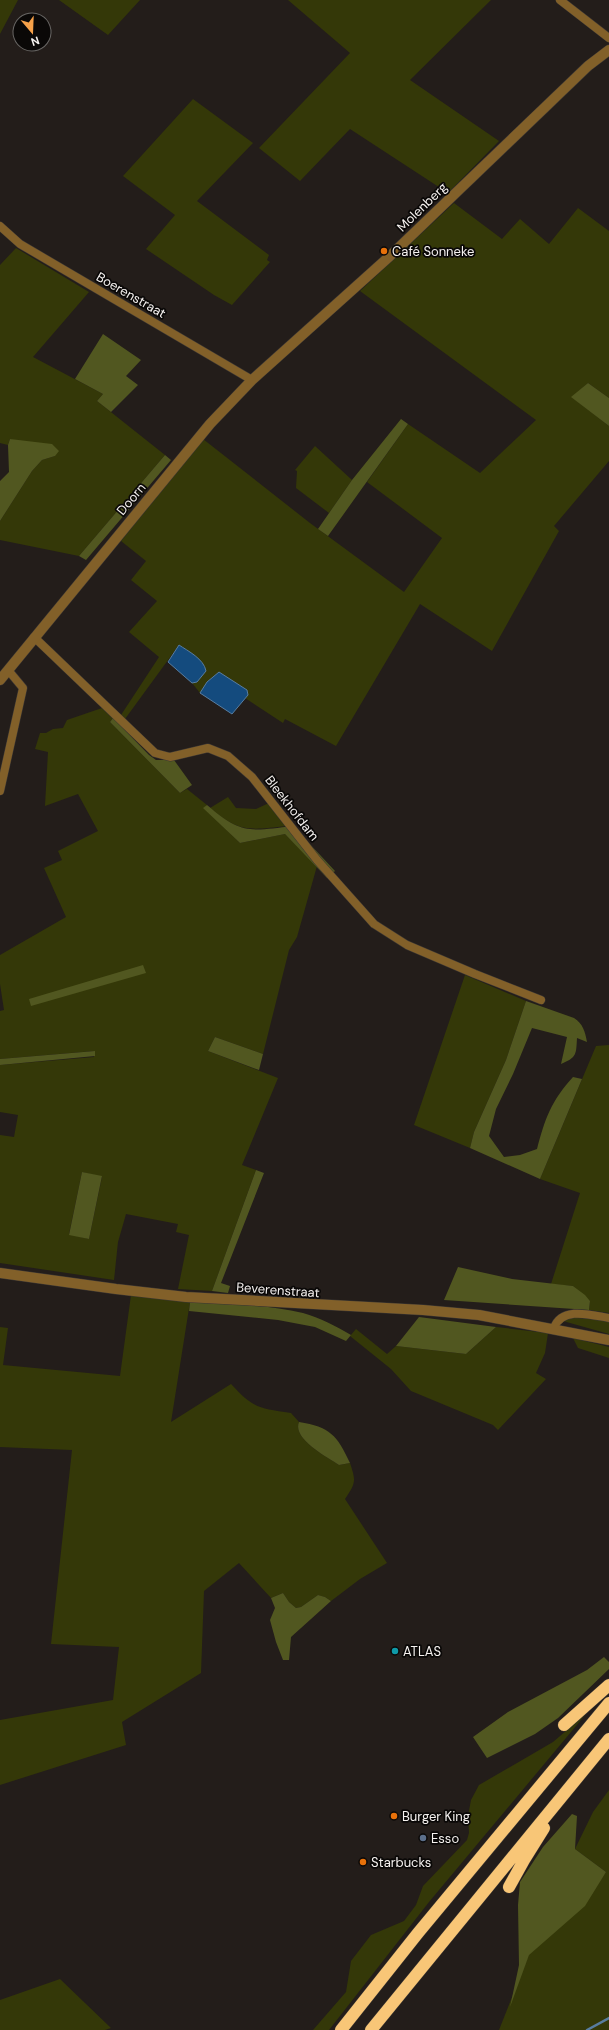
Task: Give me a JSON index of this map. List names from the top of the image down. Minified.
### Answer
{"streets":{"street":["Molenberg","Boerenstraat","Doorn","Bleekhofdam","Beverenstraat"]},"crossings":[["Molenberg","Boerenstraat"],["Molenberg","Doorn"],["Boerenstraat","Doorn"],["Doorn","Bleekhofdam"]],"places":["Café Sonneke","ATLAS","Burger King","Esso","Starbucks"],"north":"bottom"}
